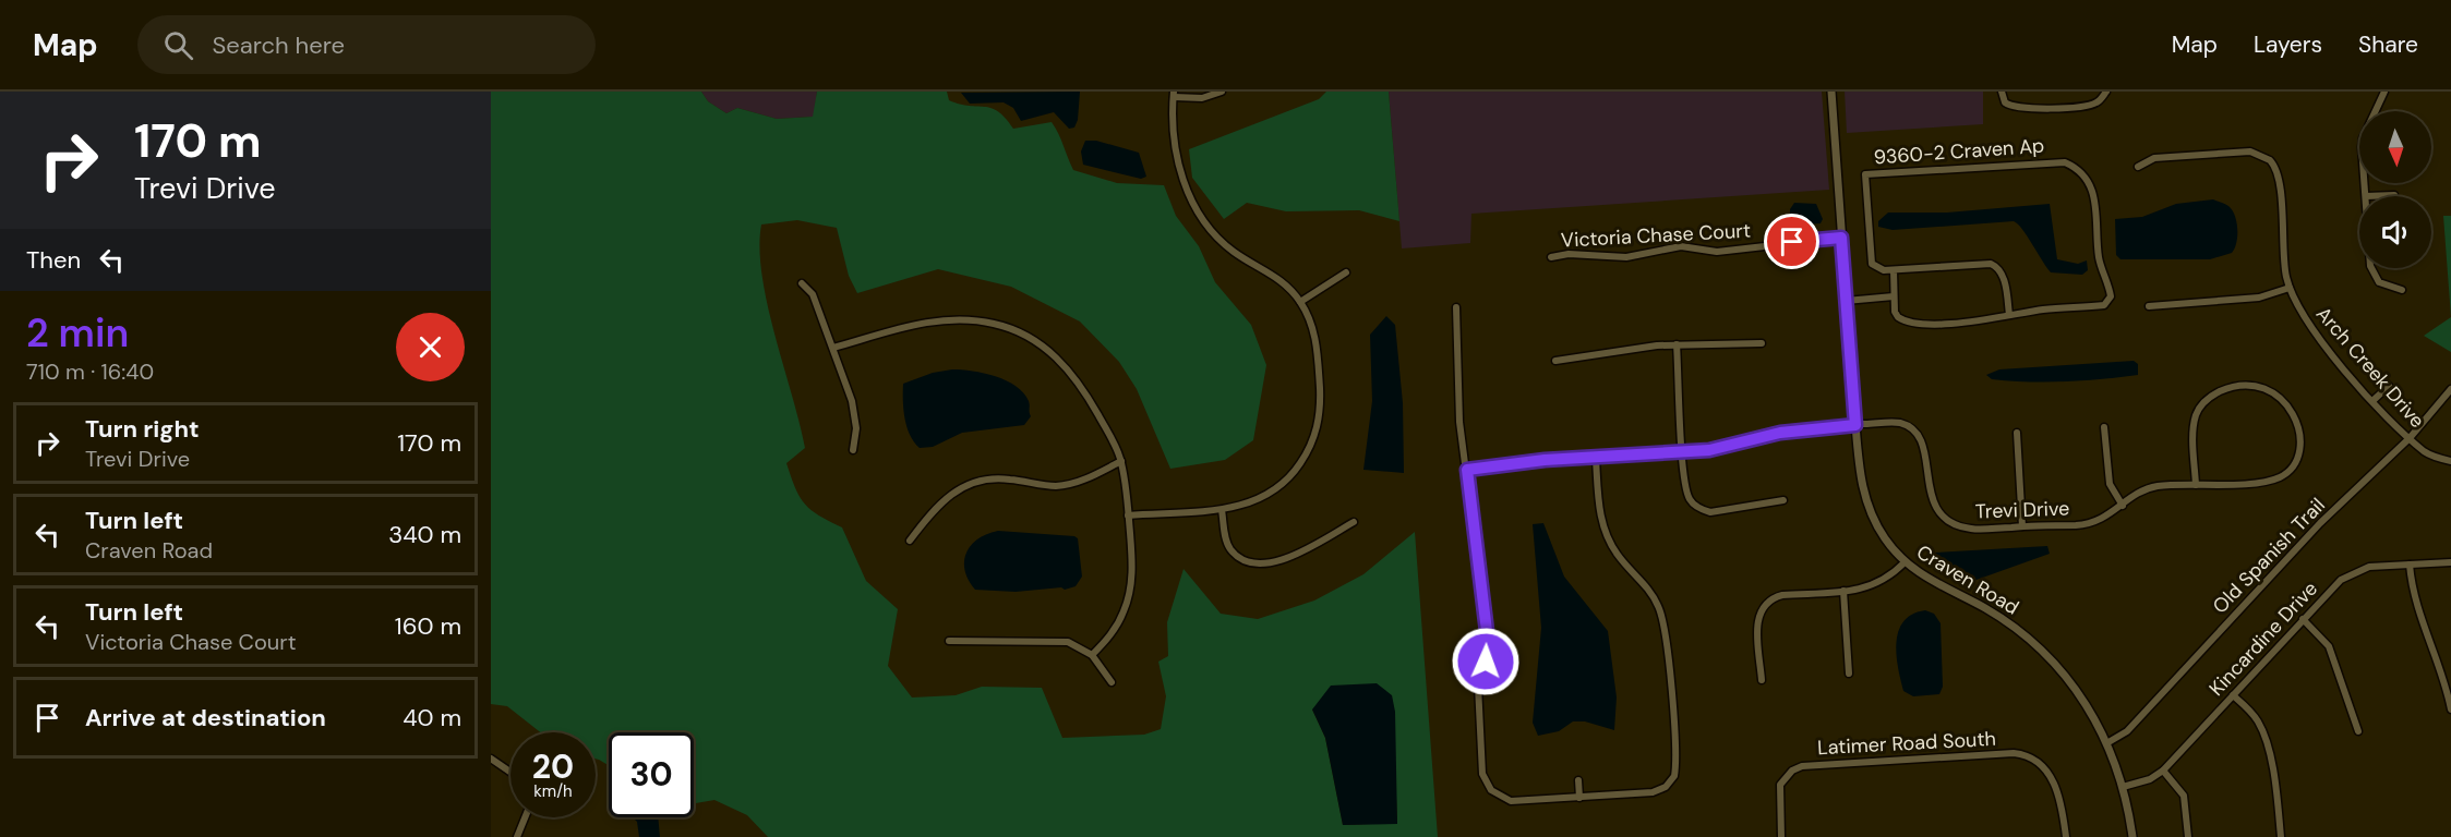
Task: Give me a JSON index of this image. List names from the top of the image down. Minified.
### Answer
{"streets":{"street":["9360-2 Craven Ap","Victoria Chase Court","Arch Creek Drive","Trevi Drive","Old Spanish Trail","Craven Road","Kincardine Drive","Latimer Road South"]},"crossings":[["Victoria Chase Court","Craven Road"],["Arch Creek Drive","Old Spanish Trail"],["Trevi Drive","Craven Road"],["Old Spanish Trail","Craven Road"],["Craven Road","Kincardine Drive"]],"north":"bottom","page":{"header":"Map","search":"Search here","nav":["Map","Layers","Share"],"turn":["170 m","Trevi Drive"],"then":"Then","heading":["2 min","710 m · 16:40"],"list":[{"name":"Turn right","note":"Trevi Drive","value":"170 m"},{"name":"Turn left","note":"Craven Road","value":"340 m"},{"name":"Turn left","note":"Victoria Chase Court","value":"160 m"},{"name":"Arrive at destination","value":"40 m"}],"speed":"20 km/h","limit":"30"}}
